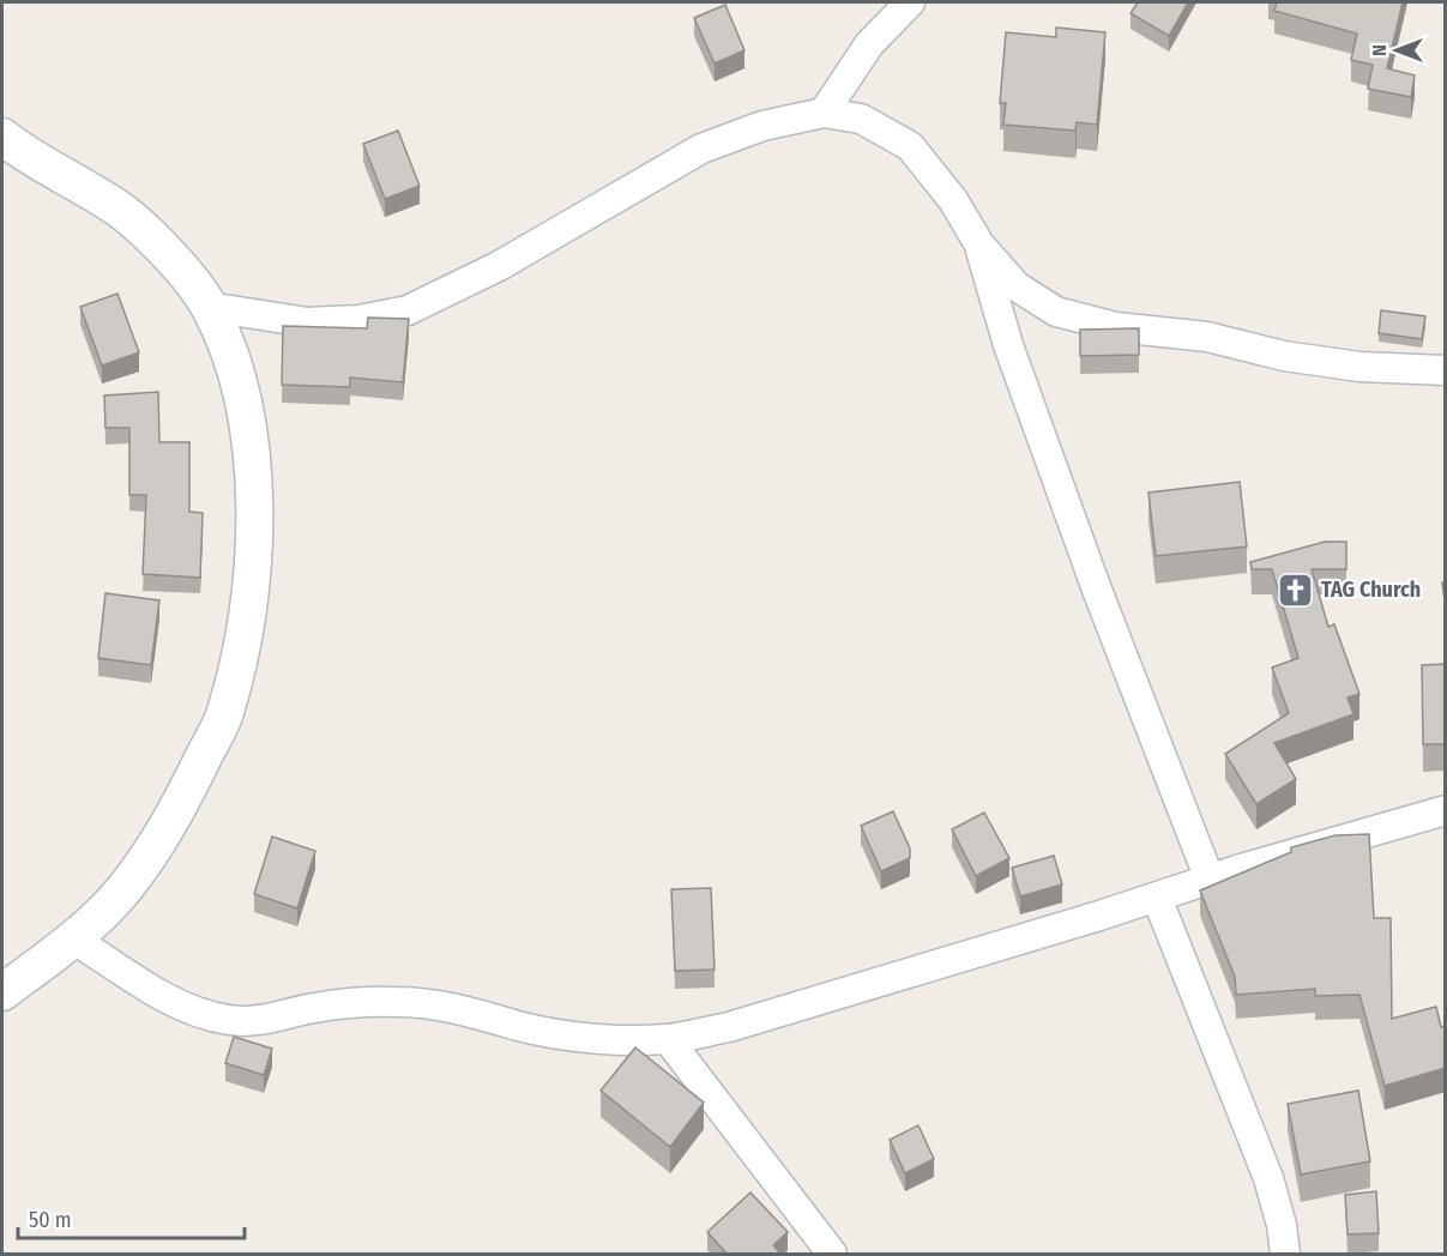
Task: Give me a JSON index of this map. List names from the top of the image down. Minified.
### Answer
{"places":{"church":["TAG Church"]},"scale_bar":"50 m","north":"left"}
